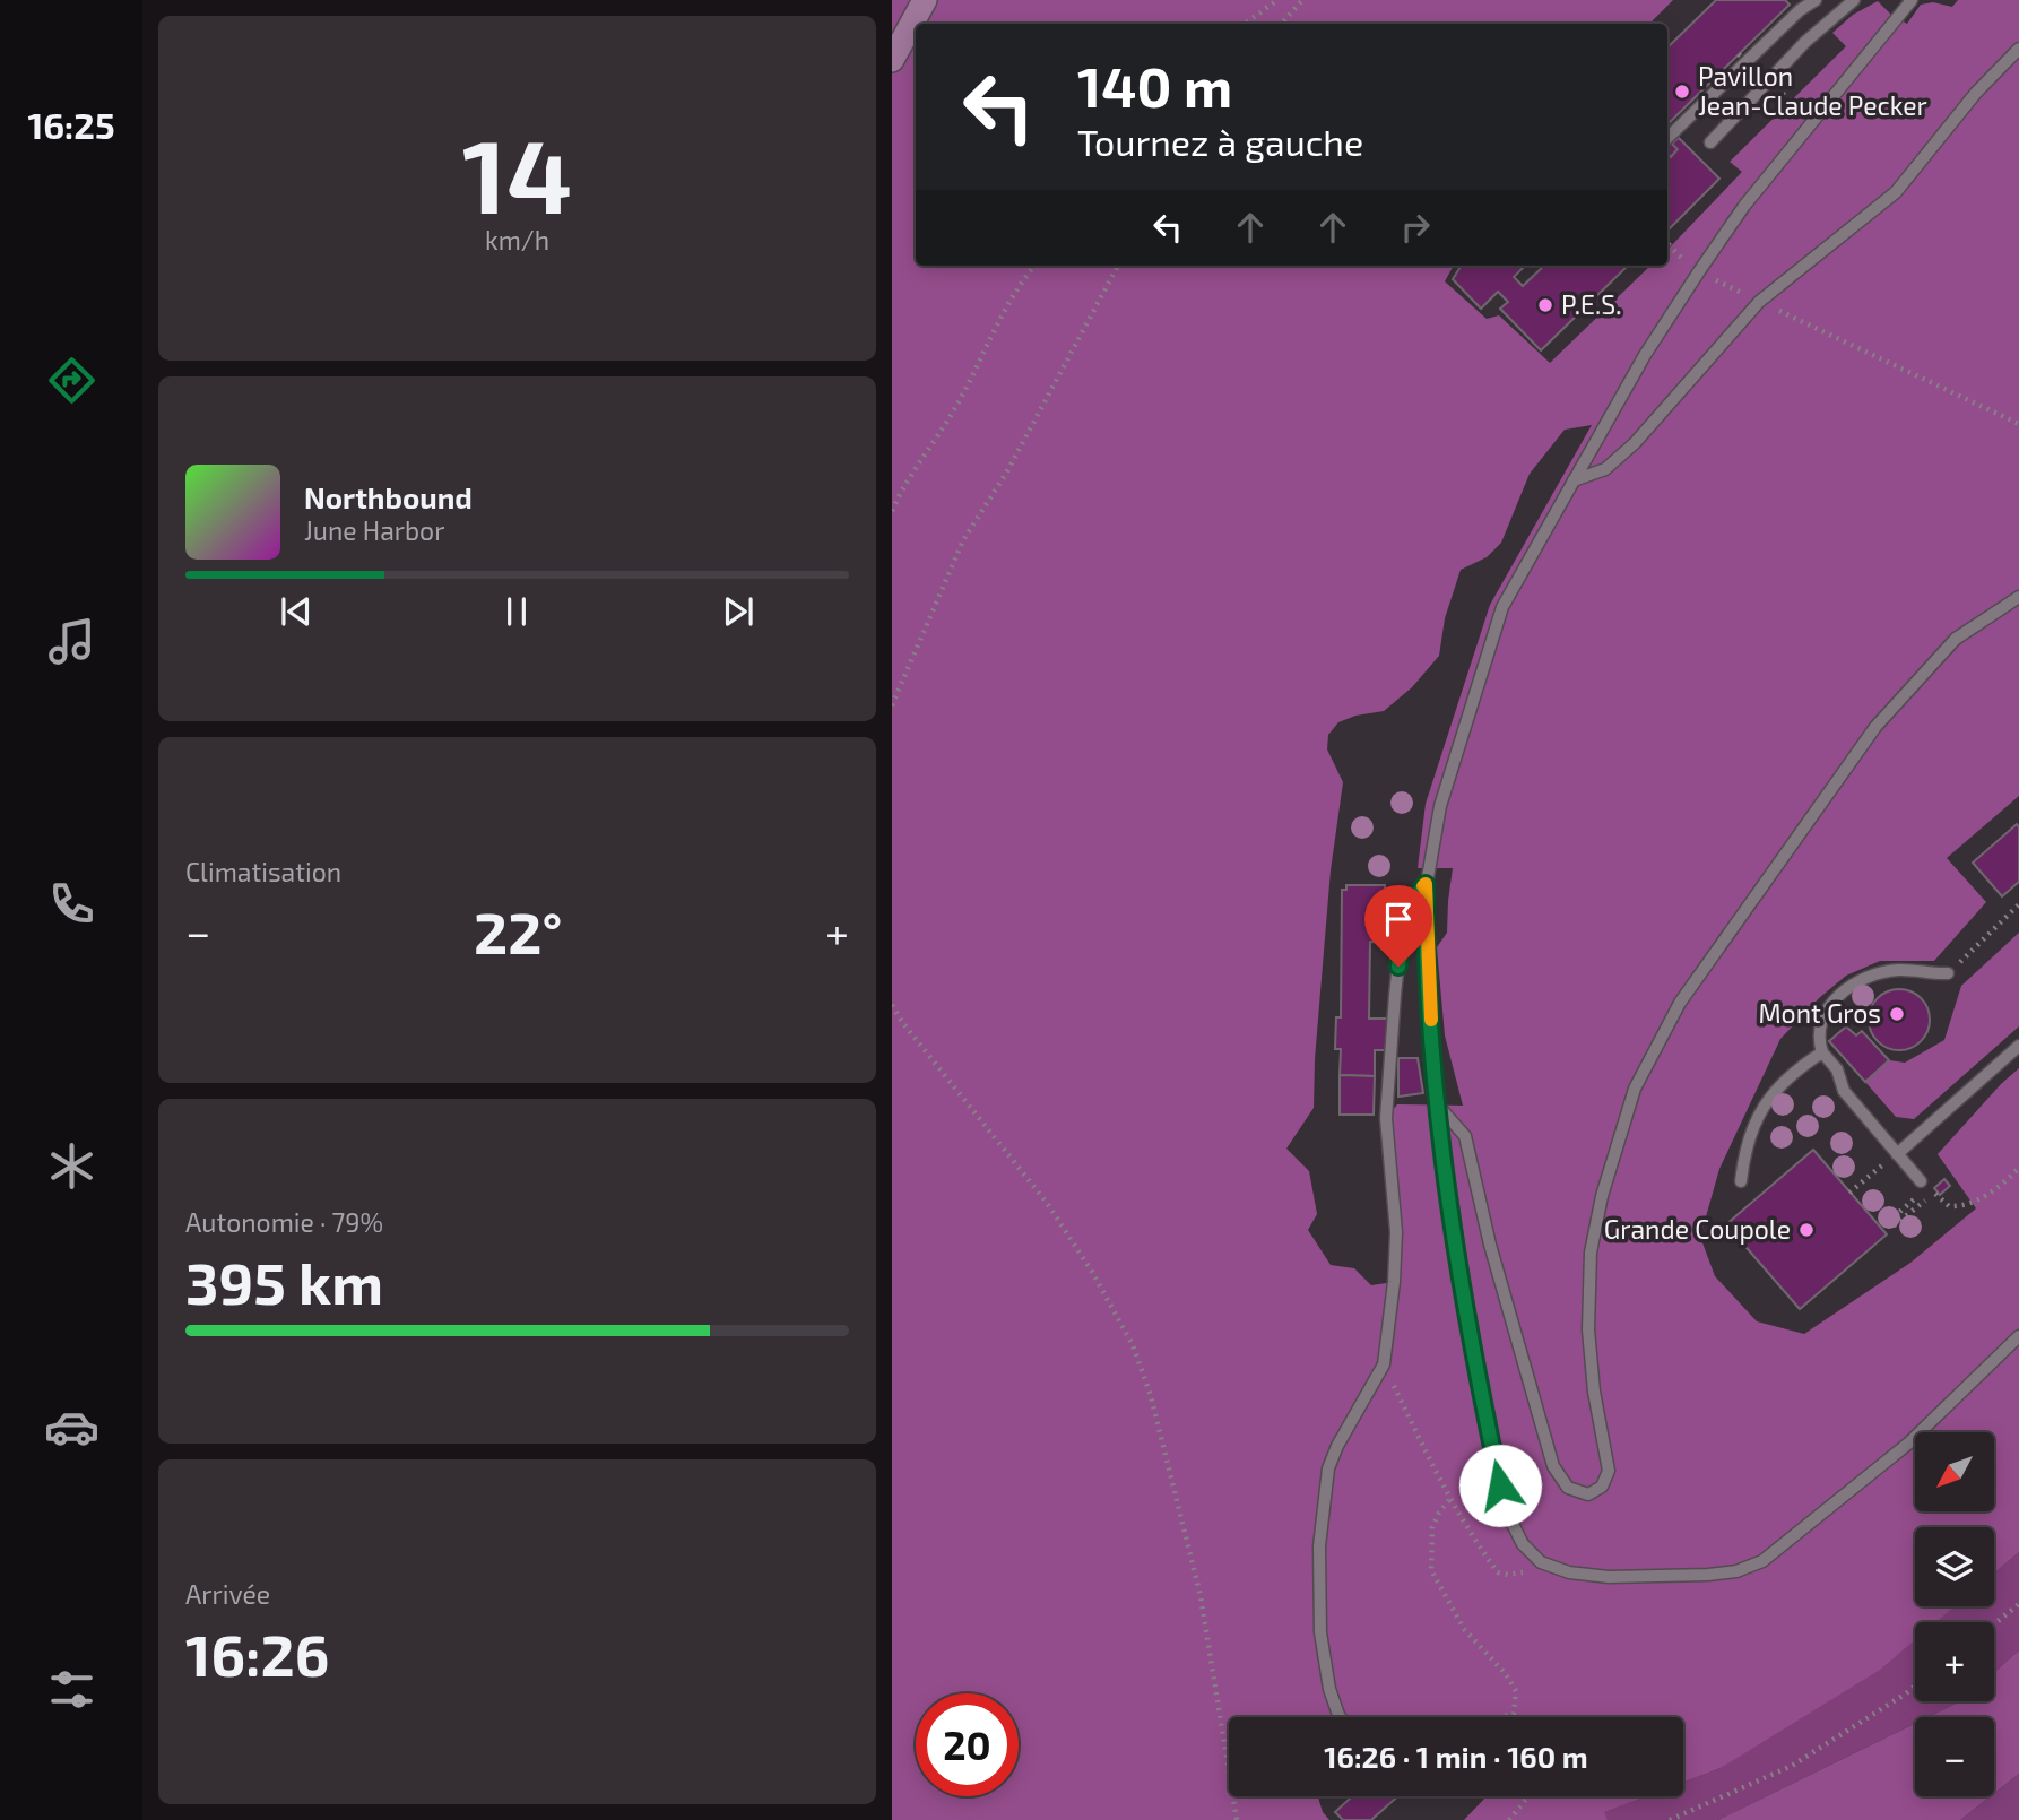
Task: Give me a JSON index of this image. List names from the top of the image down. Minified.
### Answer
{"places":["Pavillon Jean-Claude Pecker","P.E.S.","Mont Gros","Grande Coupole"],"north":"bottom left","page":{"tabs":"16:25","tile":[["14","km/h"],"Climatisation",["Autonomie · 79%","395 km"],["Arrivée","16:26"]],"turn":["140 m","Tournez à gauche"],"song":["Northbound","June Harbor"],"heat":["−","22°","+"],"map_buttons":["+","−"],"limit":"20","trip":"16:26 · 1 min · 160 m"}}
